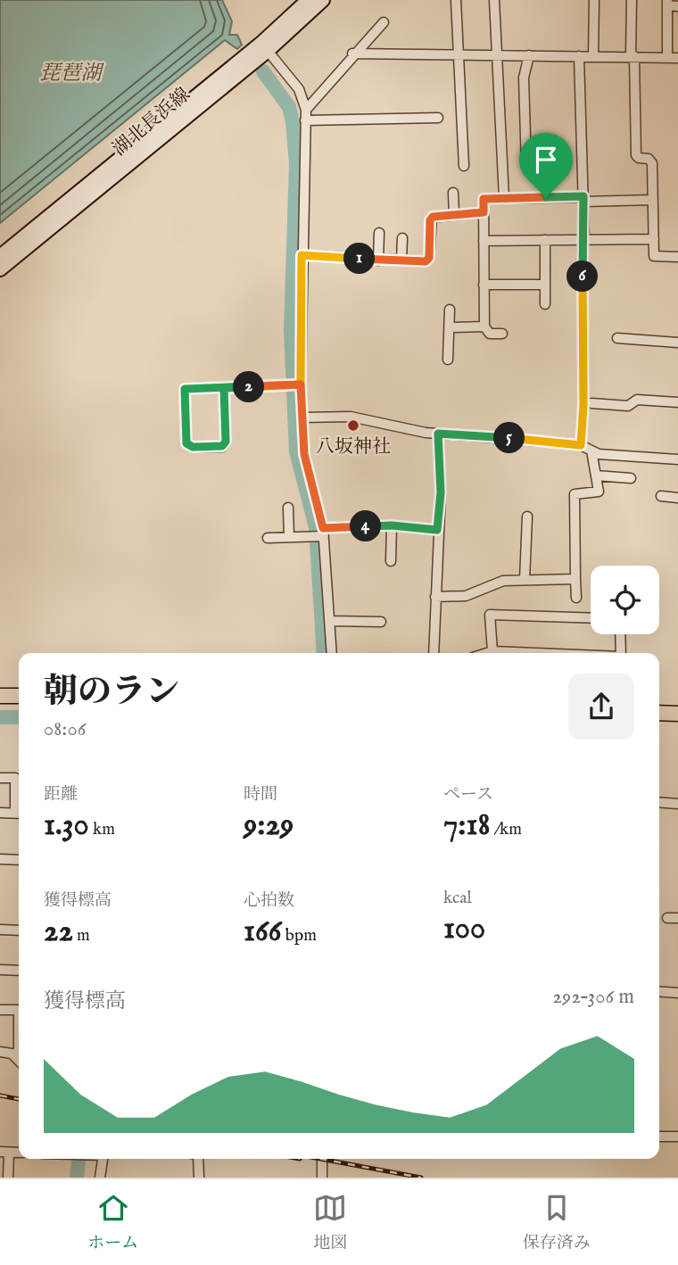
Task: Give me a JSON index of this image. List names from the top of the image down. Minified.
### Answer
{"streets":{"main road":["湖北長浜線"]},"water":["琵琶湖"],"places":["八坂神社"],"page":{"pins":["1","6","2","5","4"],"heading":["朝のラン","08:06"],"stats":[["距離","1.30 km"],["時間","9:29"],["ペース","7:18 /km"],["獲得標高","22 m"],["心拍数","166 bpm"],["kcal","100"]],"chart":["獲得標高","292–306 m"],"tabs":["ホーム","地図","保存済み"]}}
